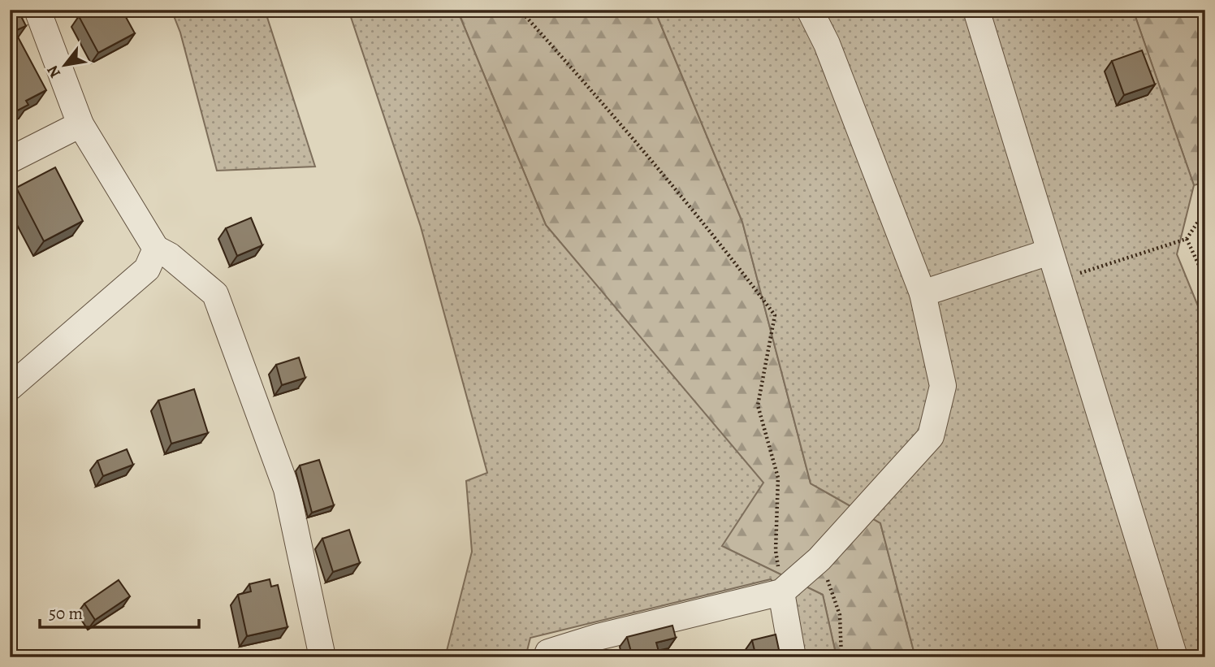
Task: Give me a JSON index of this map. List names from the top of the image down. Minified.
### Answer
{"scale_bar":"50 m","north":"bottom left"}
